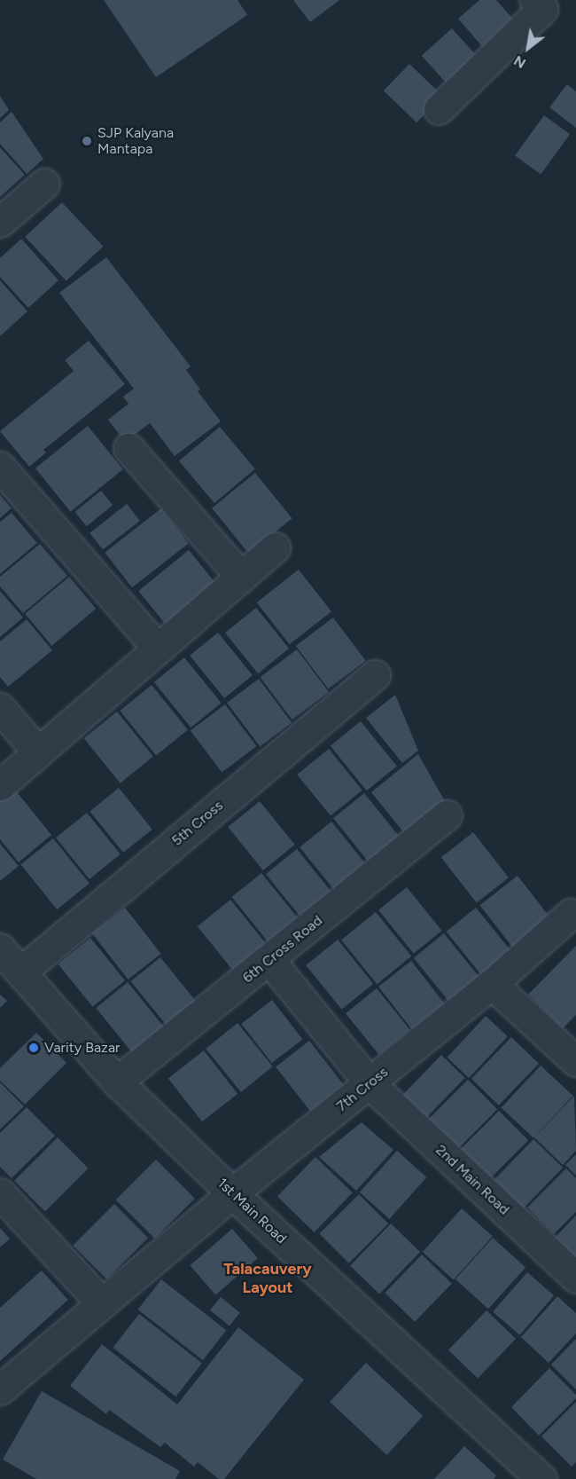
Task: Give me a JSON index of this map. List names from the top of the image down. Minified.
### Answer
{"streets":{"street":["5th Cross","6th Cross Road","7th Cross","2nd Main Road","1st Main Road"]},"crossings":[["5th Cross","1st Main Road"],["6th Cross Road","2nd Main Road"],["6th Cross Road","1st Main Road"],["7th Cross","2nd Main Road"],["7th Cross","1st Main Road"]],"districts":["Talacauvery Layout"],"places":["SJP Kalyana Mantapa","Varity Bazar"],"north":"bottom left"}
